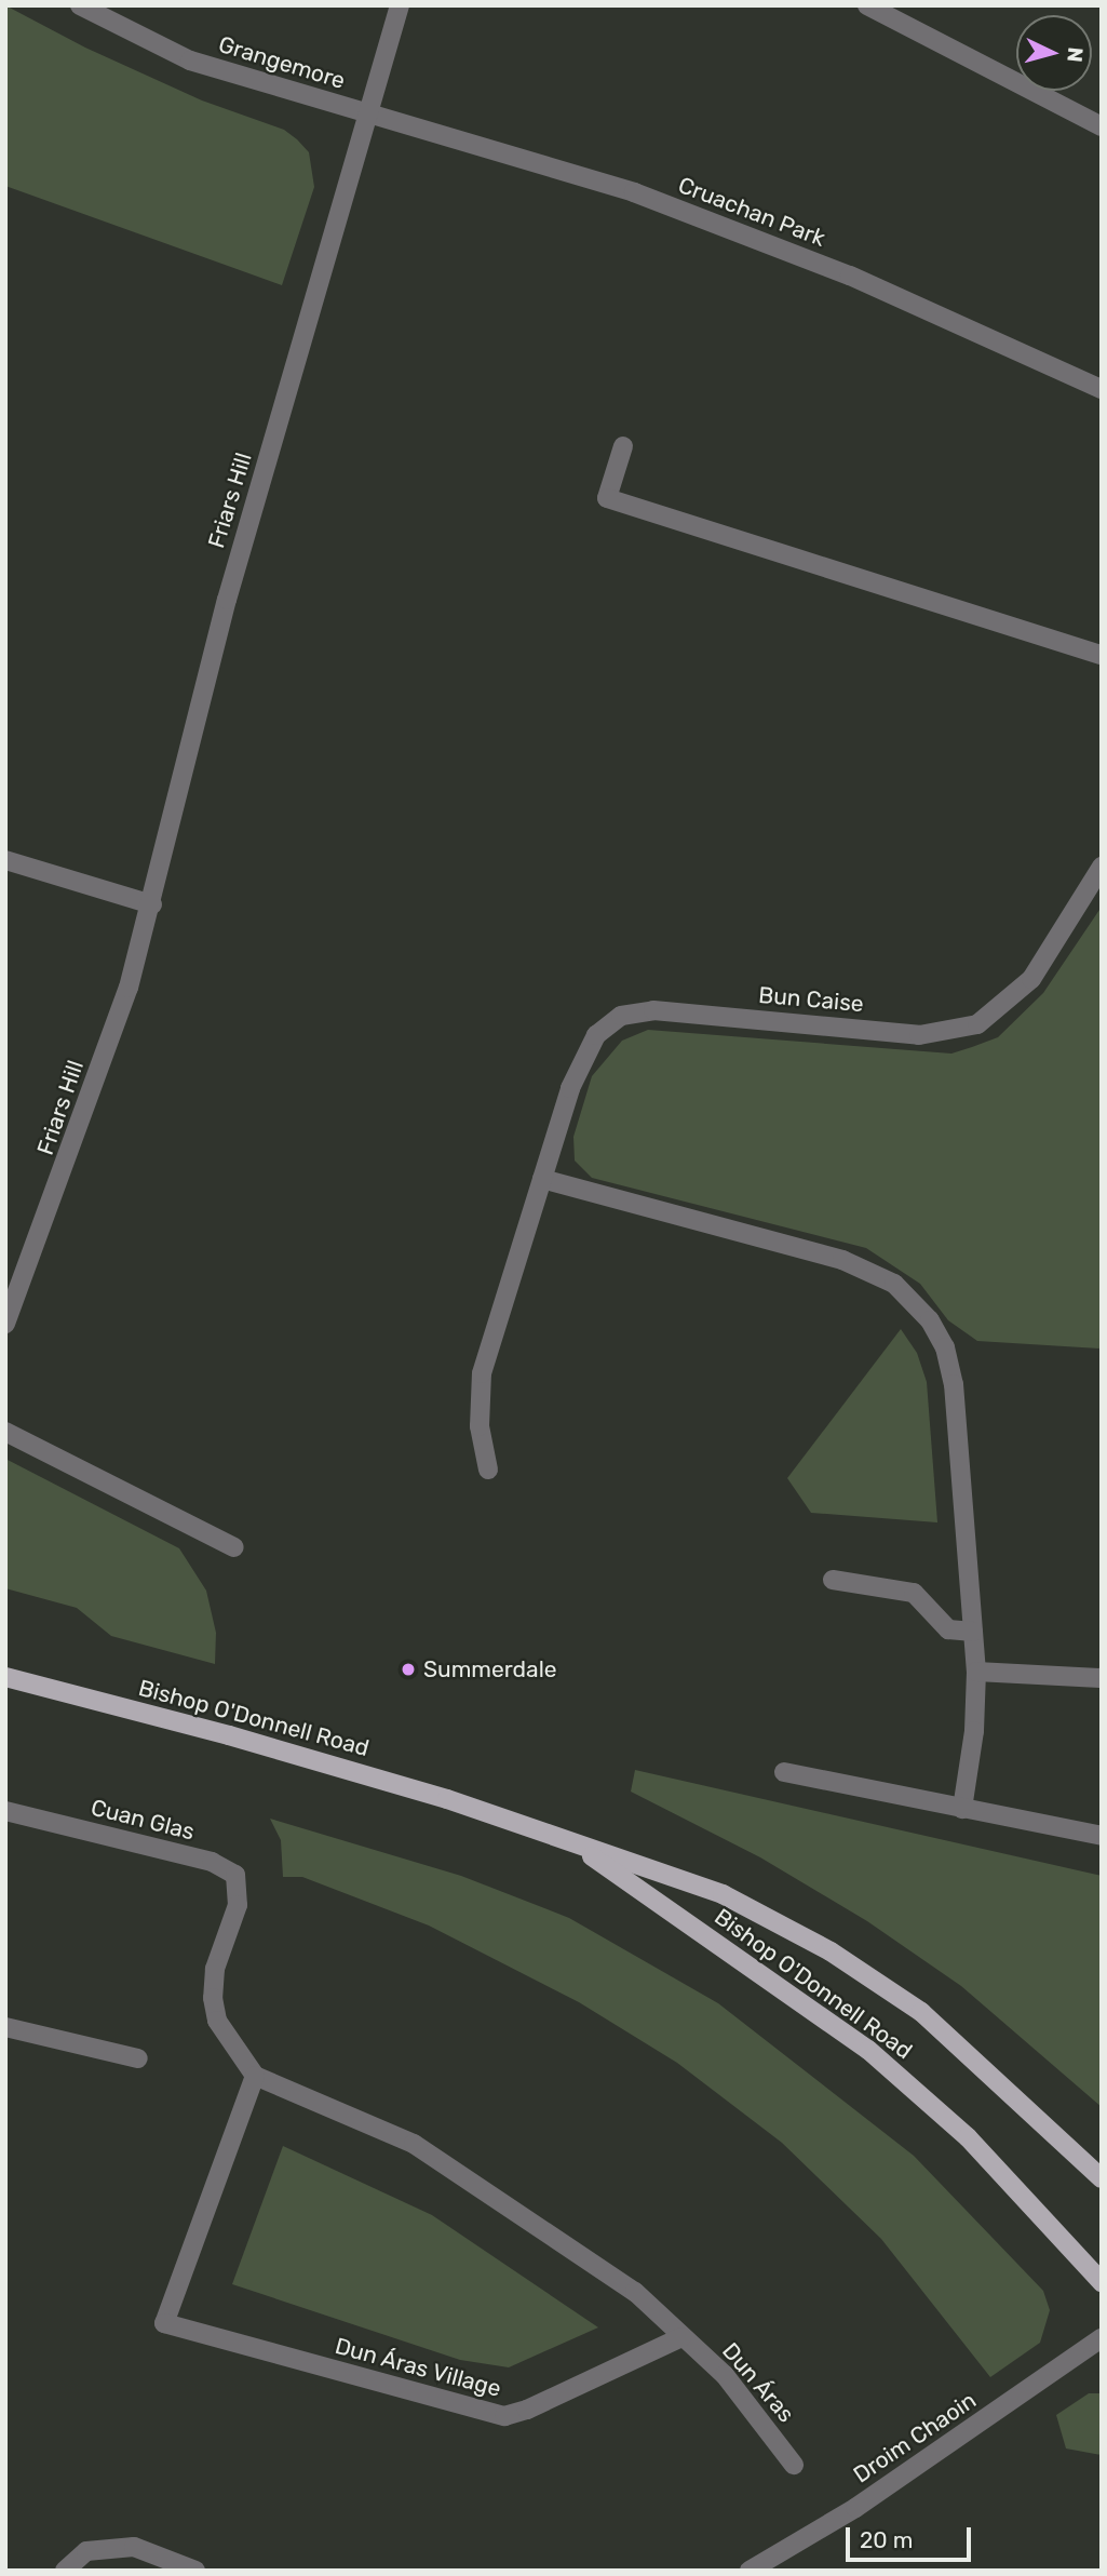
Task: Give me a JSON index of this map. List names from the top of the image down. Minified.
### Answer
{"streets":{"main road":["Bishop O'Donnell Road"],"street":["Grangemore","Cruachan Park","Friars Hill","Bun Caise","Cuan Glas","Dun Áras Village","Dun Áras","Droim Chaoin"]},"crossings":[["Grangemore","Cruachan Park"],["Grangemore","Friars Hill"],["Cruachan Park","Friars Hill"],["Cuan Glas","Dun Áras Village"],["Dun Áras Village","Dun Áras"]],"places":["Summerdale"],"scale_bar":"20 m","north":"right"}
